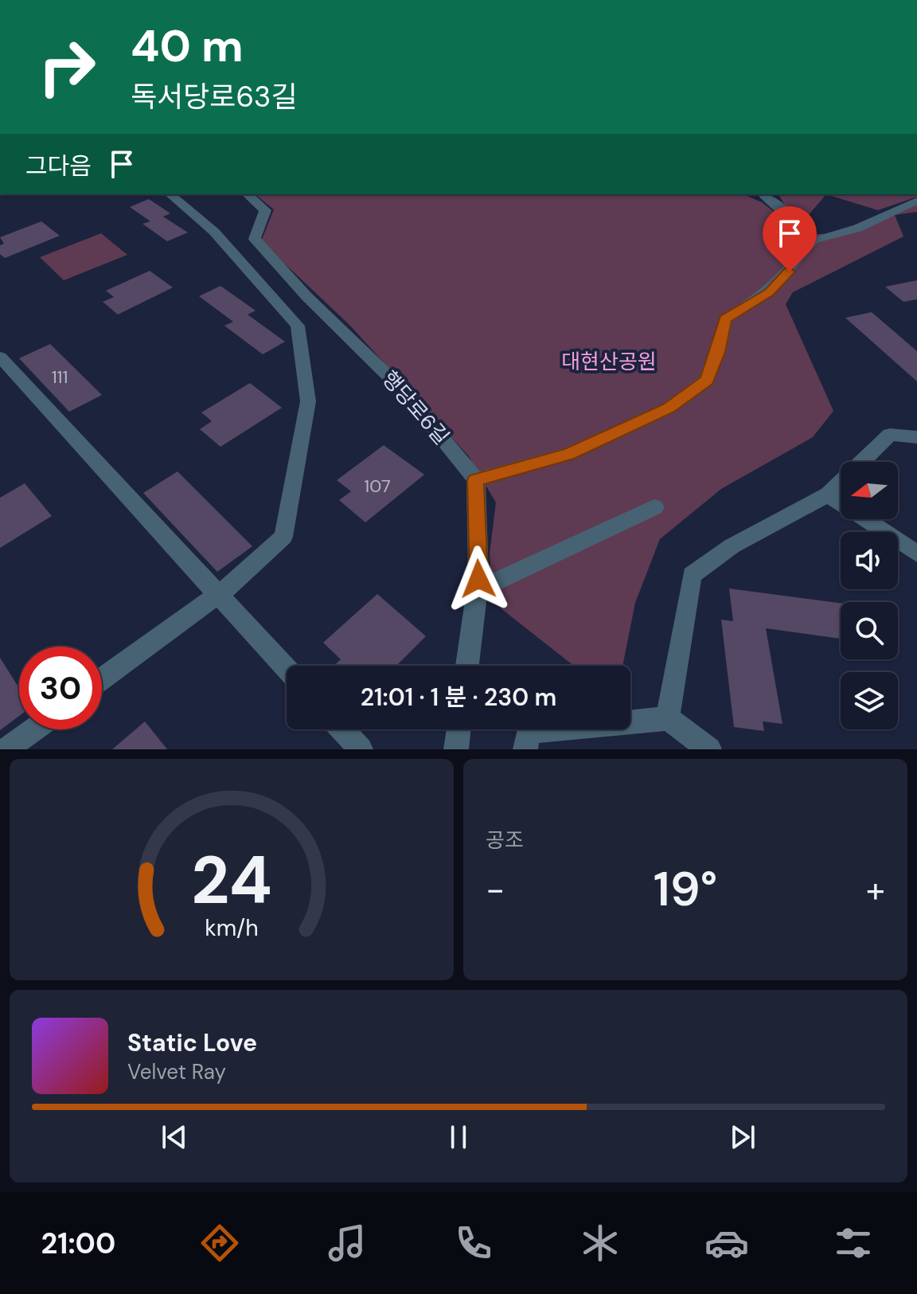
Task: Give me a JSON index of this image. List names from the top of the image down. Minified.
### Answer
{"streets":{"street":["행당로6길"]},"parks":["대현산공원"],"house_numbers":["111","107"],"north":"left","page":{"turn":["40 m","독서당로63길"],"then":"그다음","limit":"30","trip":"21:01 · 1 분 · 230 m","tile":"공조","heat":["−","19°","+"],"song":["Static Love","Velvet Ray"],"tabs":"21:00","gauge":["24","km/h"]}}
